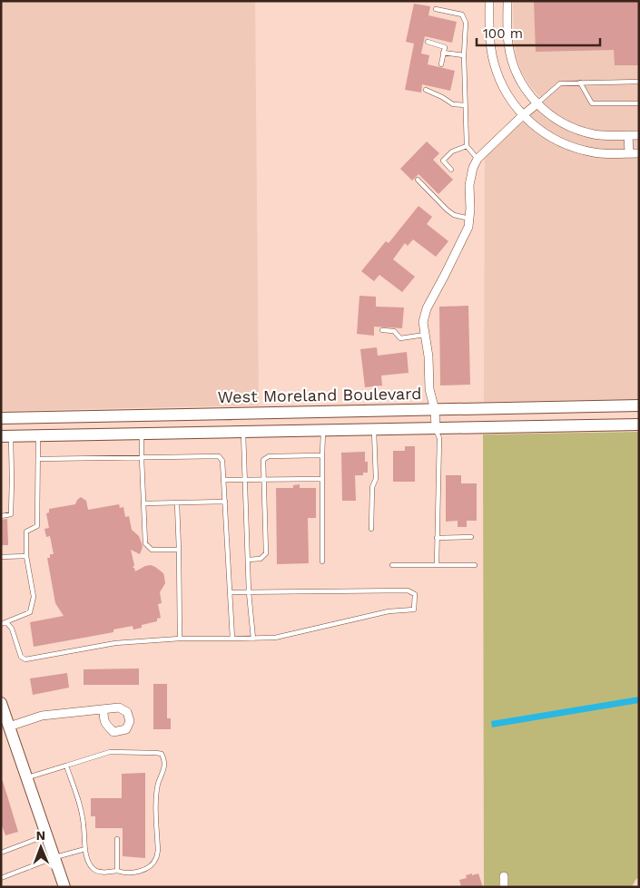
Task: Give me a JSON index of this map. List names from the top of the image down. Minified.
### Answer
{"streets":{"street":["West Moreland Boulevard"]},"scale_bar":"100 m","north":"top"}
